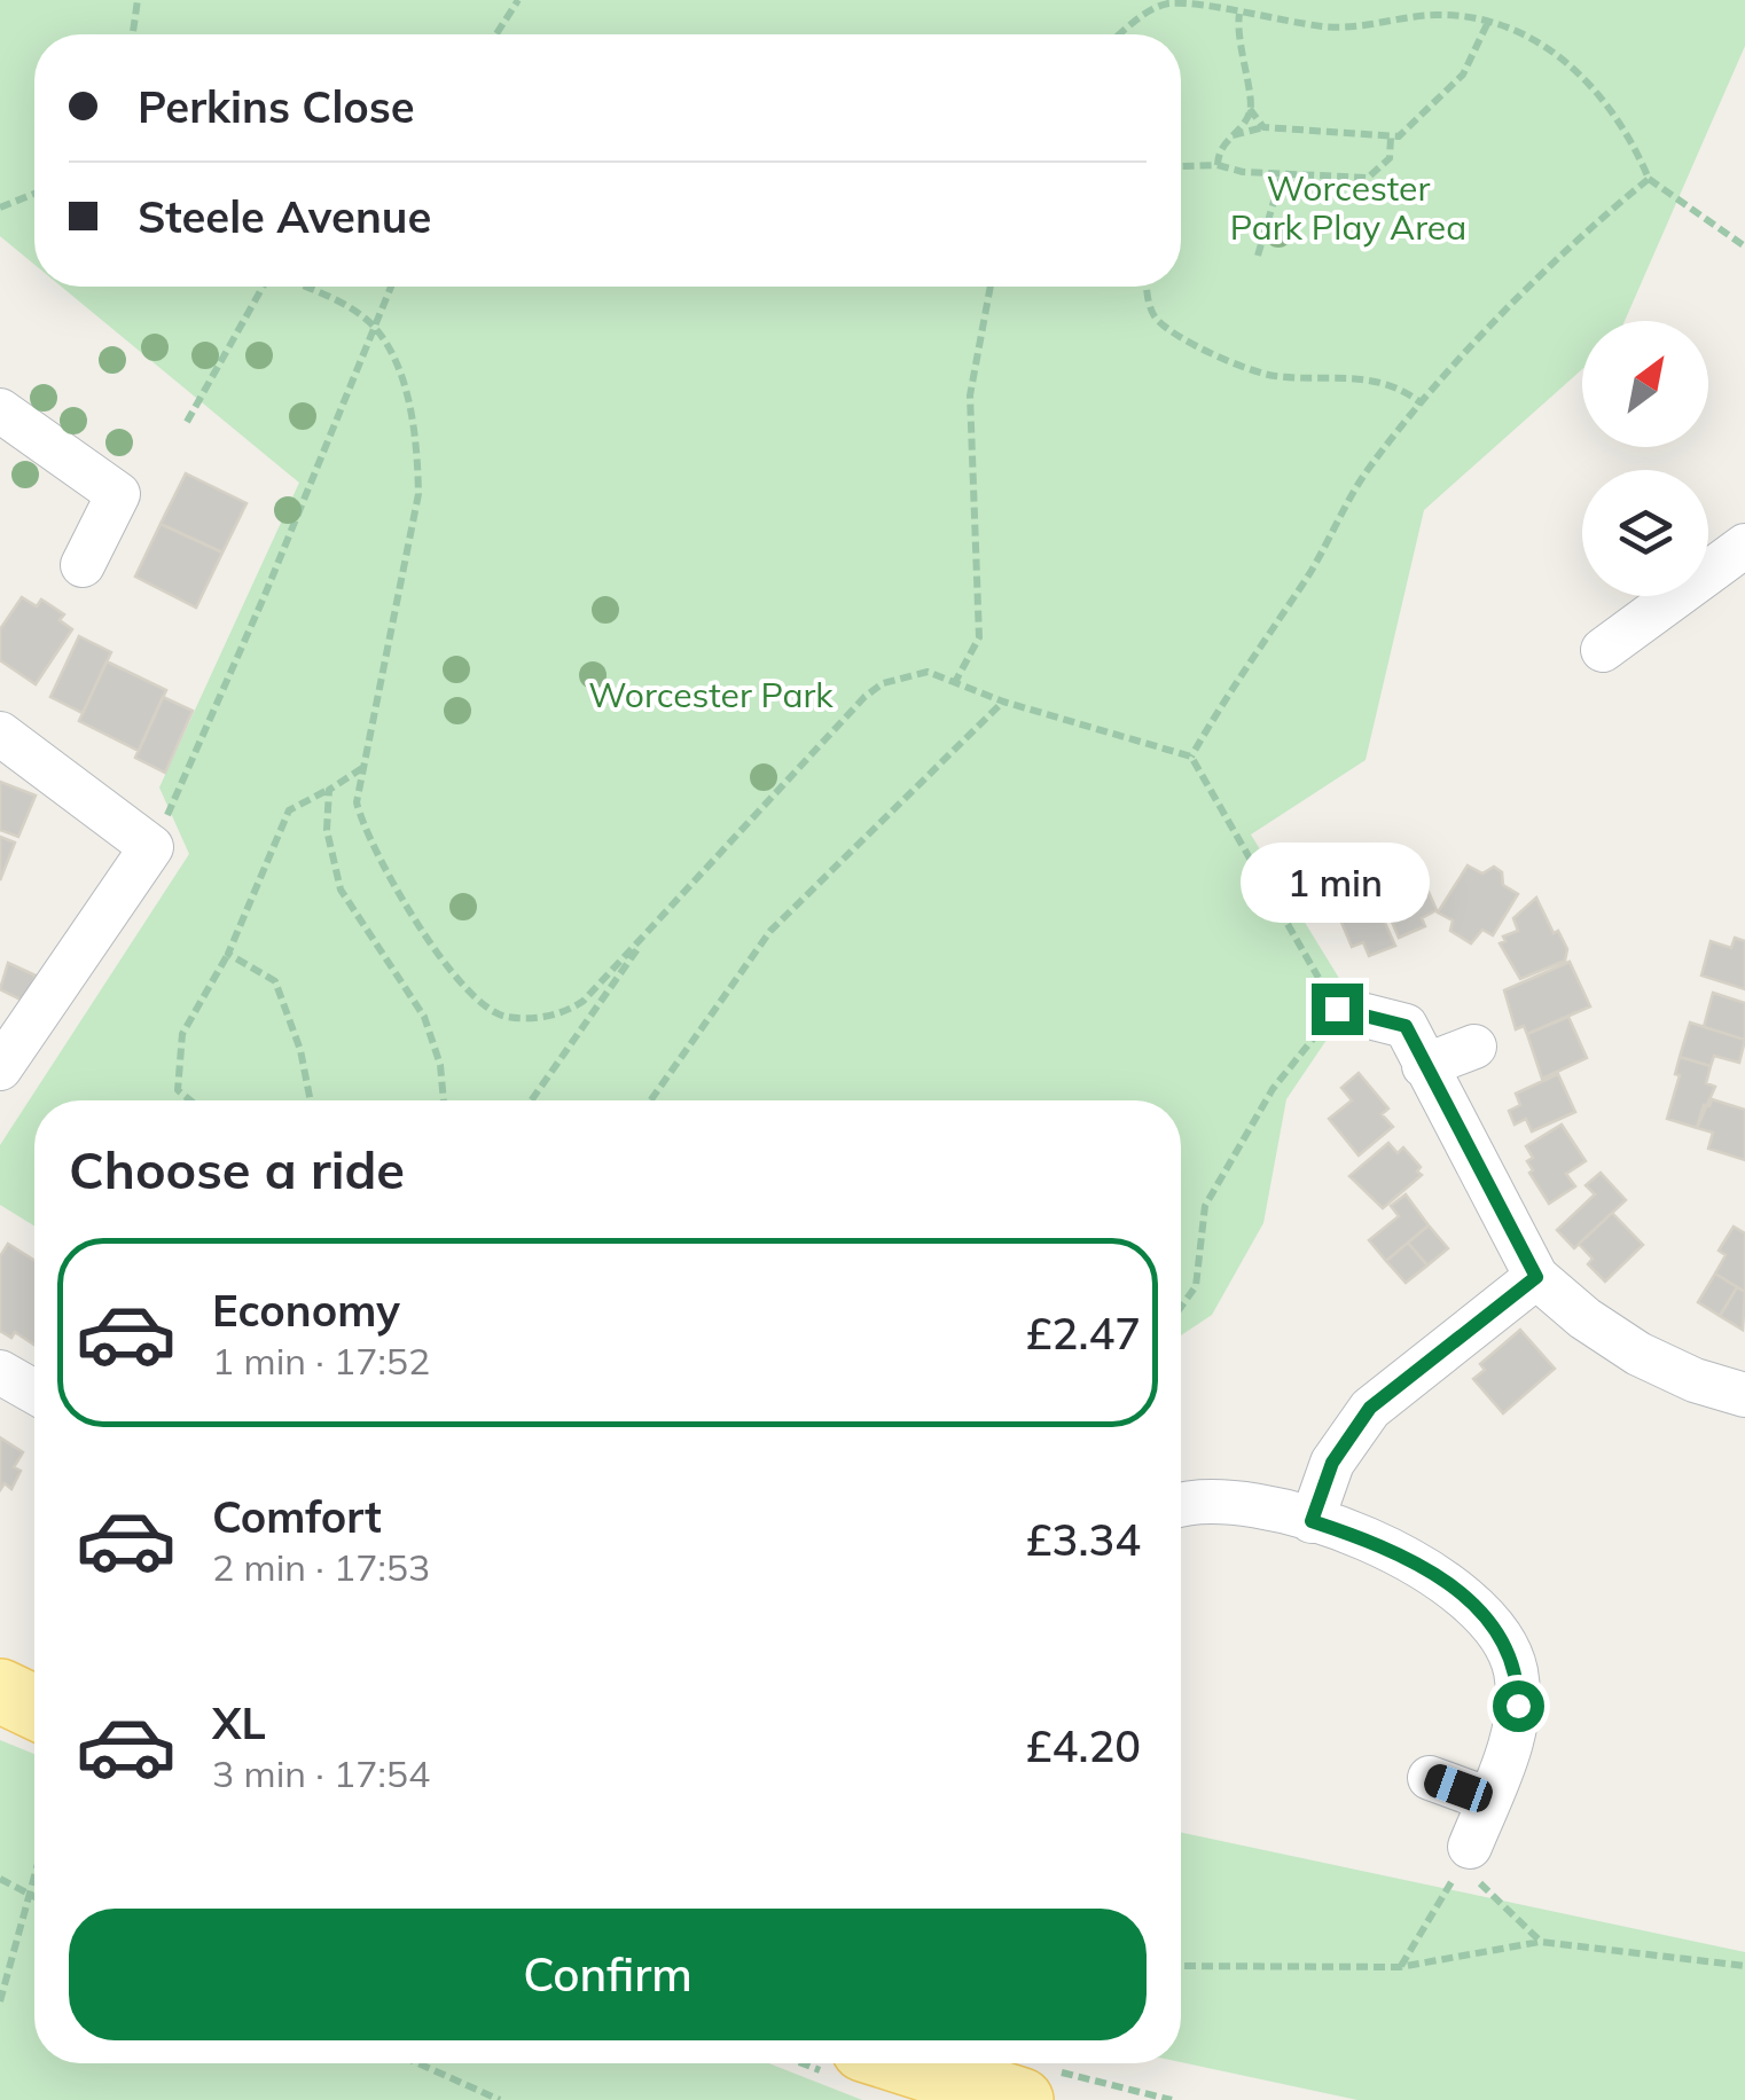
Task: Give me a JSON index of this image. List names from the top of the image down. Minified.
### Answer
{"parks":["Worcester Park Play Area","Worcester Park"],"north":"top right","page":{"banner":["Perkins Close","Steele Avenue"],"bubble":"1 min","heading":"Choose a ride","list":[{"name":"Economy","note":"1 min · 17:52","value":"£2.47"},{"name":"Comfort","note":"2 min · 17:53","value":"£3.34"},{"name":"XL","note":"3 min · 17:54","value":"£4.20"}],"buttons":"Confirm"}}
